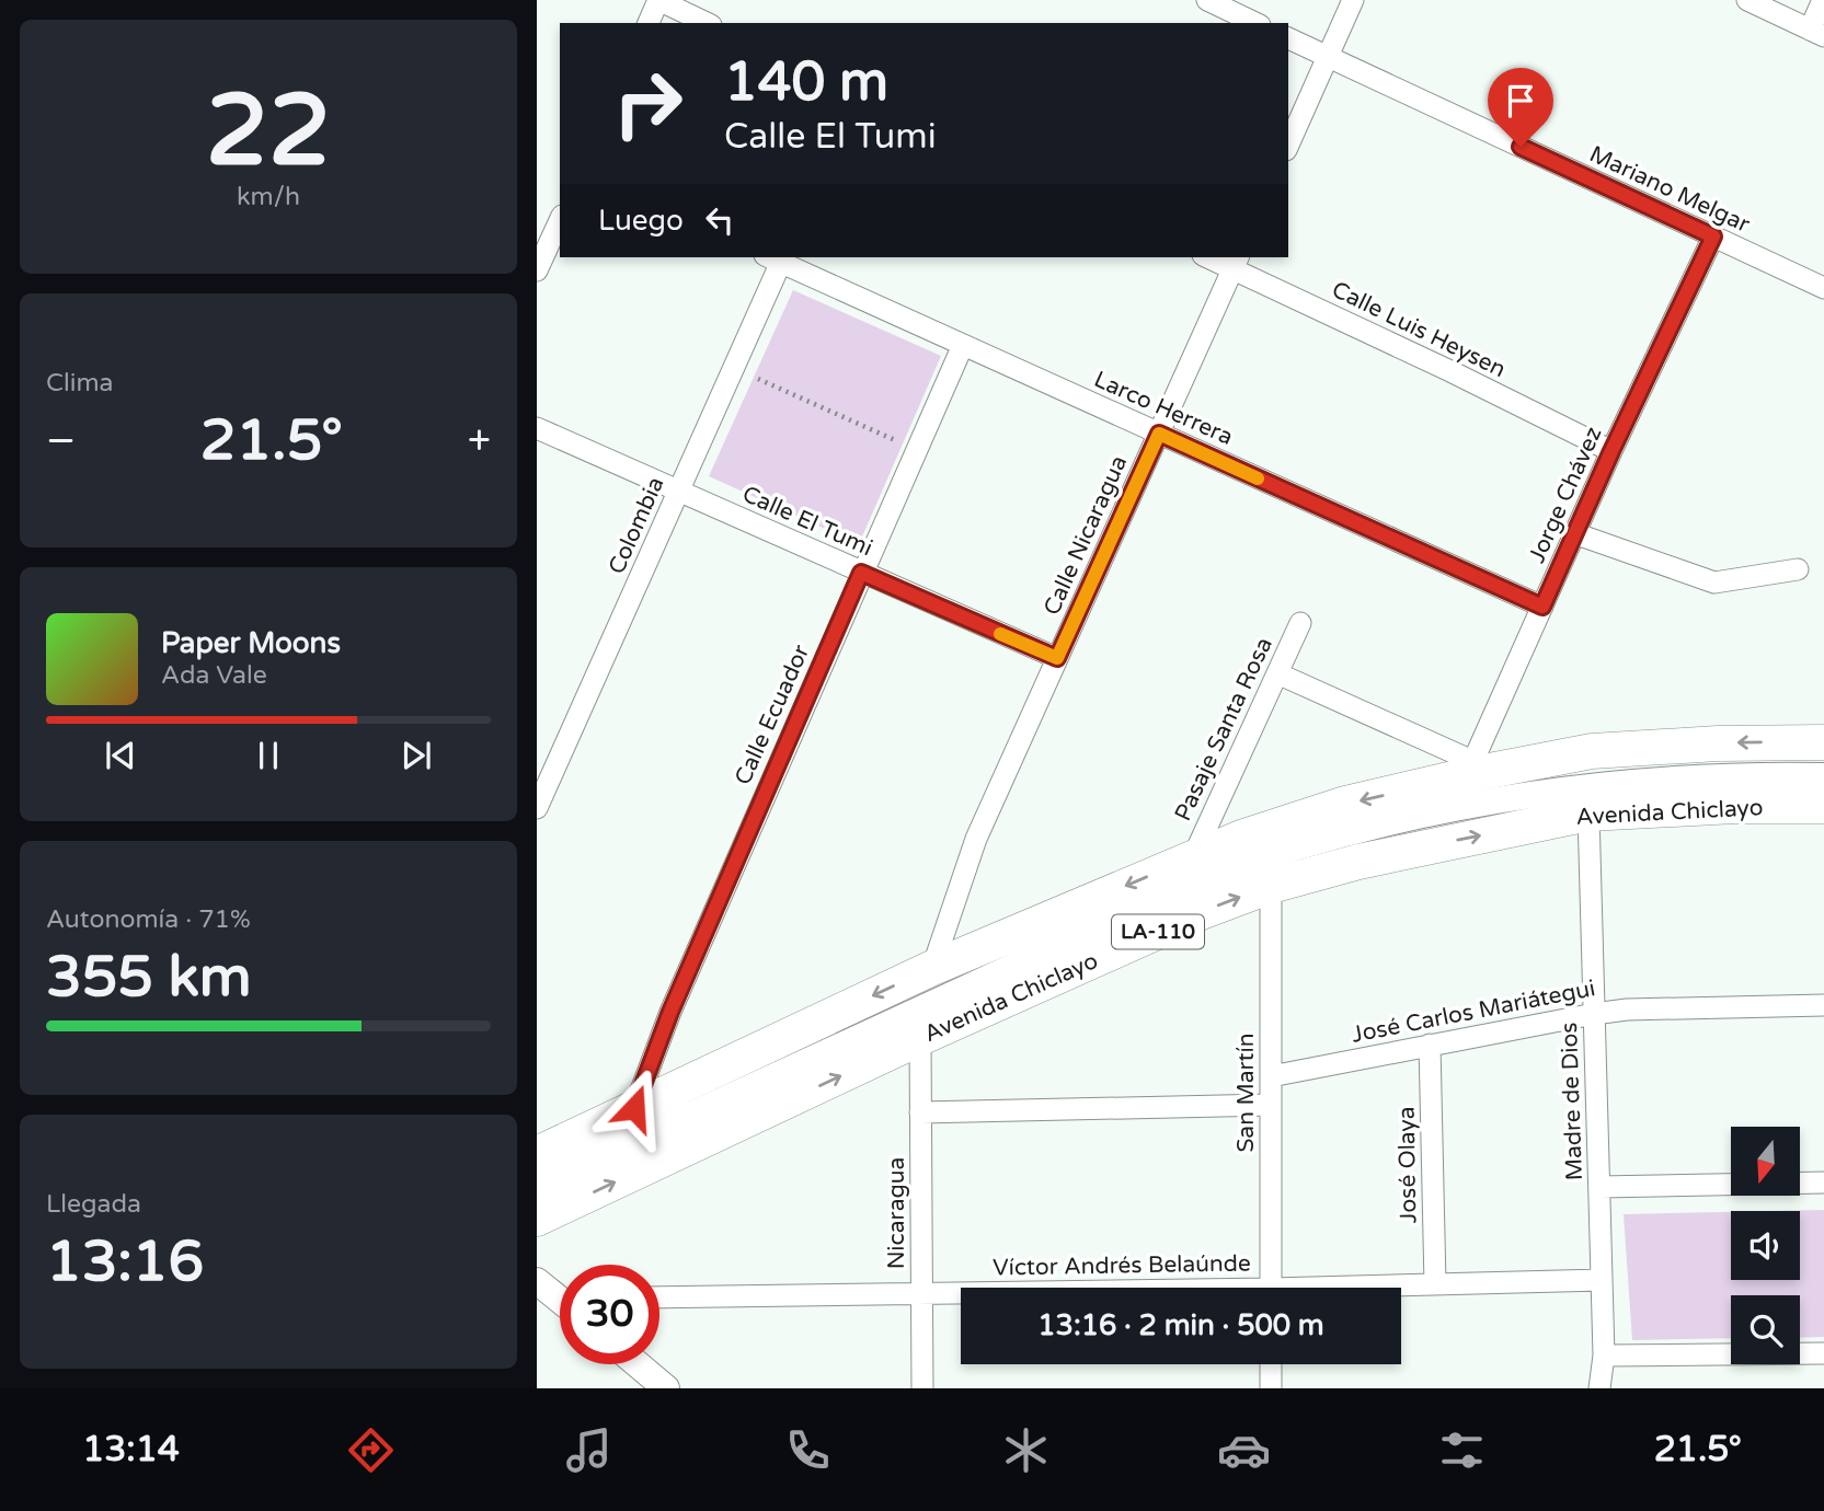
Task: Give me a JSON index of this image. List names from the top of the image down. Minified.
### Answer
{"streets":{"main road":["Avenida Chiclayo","LA-110"],"street":["Mariano Melgar","Calle Luis Heysen","Larco Herrera","Jorge Chávez","Calle El Tumi","Colombia","Calle Nicaragua","Calle Ecuador","Pasaje Santa Rosa","José Carlos Mariátegui","San Martín","Madre de Dios","José Olaya","Nicaragua","Víctor Andrés Belaúnde"]},"crossings":[["Mariano Melgar","Jorge Chávez"],["Calle Luis Heysen","Jorge Chávez"],["Calle Luis Heysen","Calle Nicaragua"],["Larco Herrera","Jorge Chávez"],["Larco Herrera","Colombia"],["Larco Herrera","Calle Nicaragua"],["Larco Herrera","Calle Ecuador"],["Jorge Chávez","LA-110"],["Calle El Tumi","Colombia"],["Calle El Tumi","Calle Nicaragua"],["Calle El Tumi","Calle Ecuador"],["Calle Nicaragua","LA-110"],["Calle Ecuador","LA-110"],["Pasaje Santa Rosa","LA-110"],["Avenida Chiclayo","San Martín"],["Avenida Chiclayo","Madre de Dios"],["Avenida Chiclayo","Nicaragua"],["José Carlos Mariátegui","San Martín"],["José Carlos Mariátegui","Madre de Dios"],["José Carlos Mariátegui","José Olaya"],["Madre de Dios","Víctor Andrés Belaúnde"],["José Olaya","Víctor Andrés Belaúnde"],["Nicaragua","Víctor Andrés Belaúnde"]],"north":"bottom","page":{"tile":[["22","km/h"],"Clima",["Autonomía · 71%","355 km"],["Llegada","13:16"]],"turn":["140 m","Calle El Tumi"],"then":"Luego","heat":["−","21.5°","+"],"song":["Paper Moons","Ada Vale"],"limit":"30","trip":"13:16 · 2 min · 500 m","tabs":["13:14","21.5°"]}}
